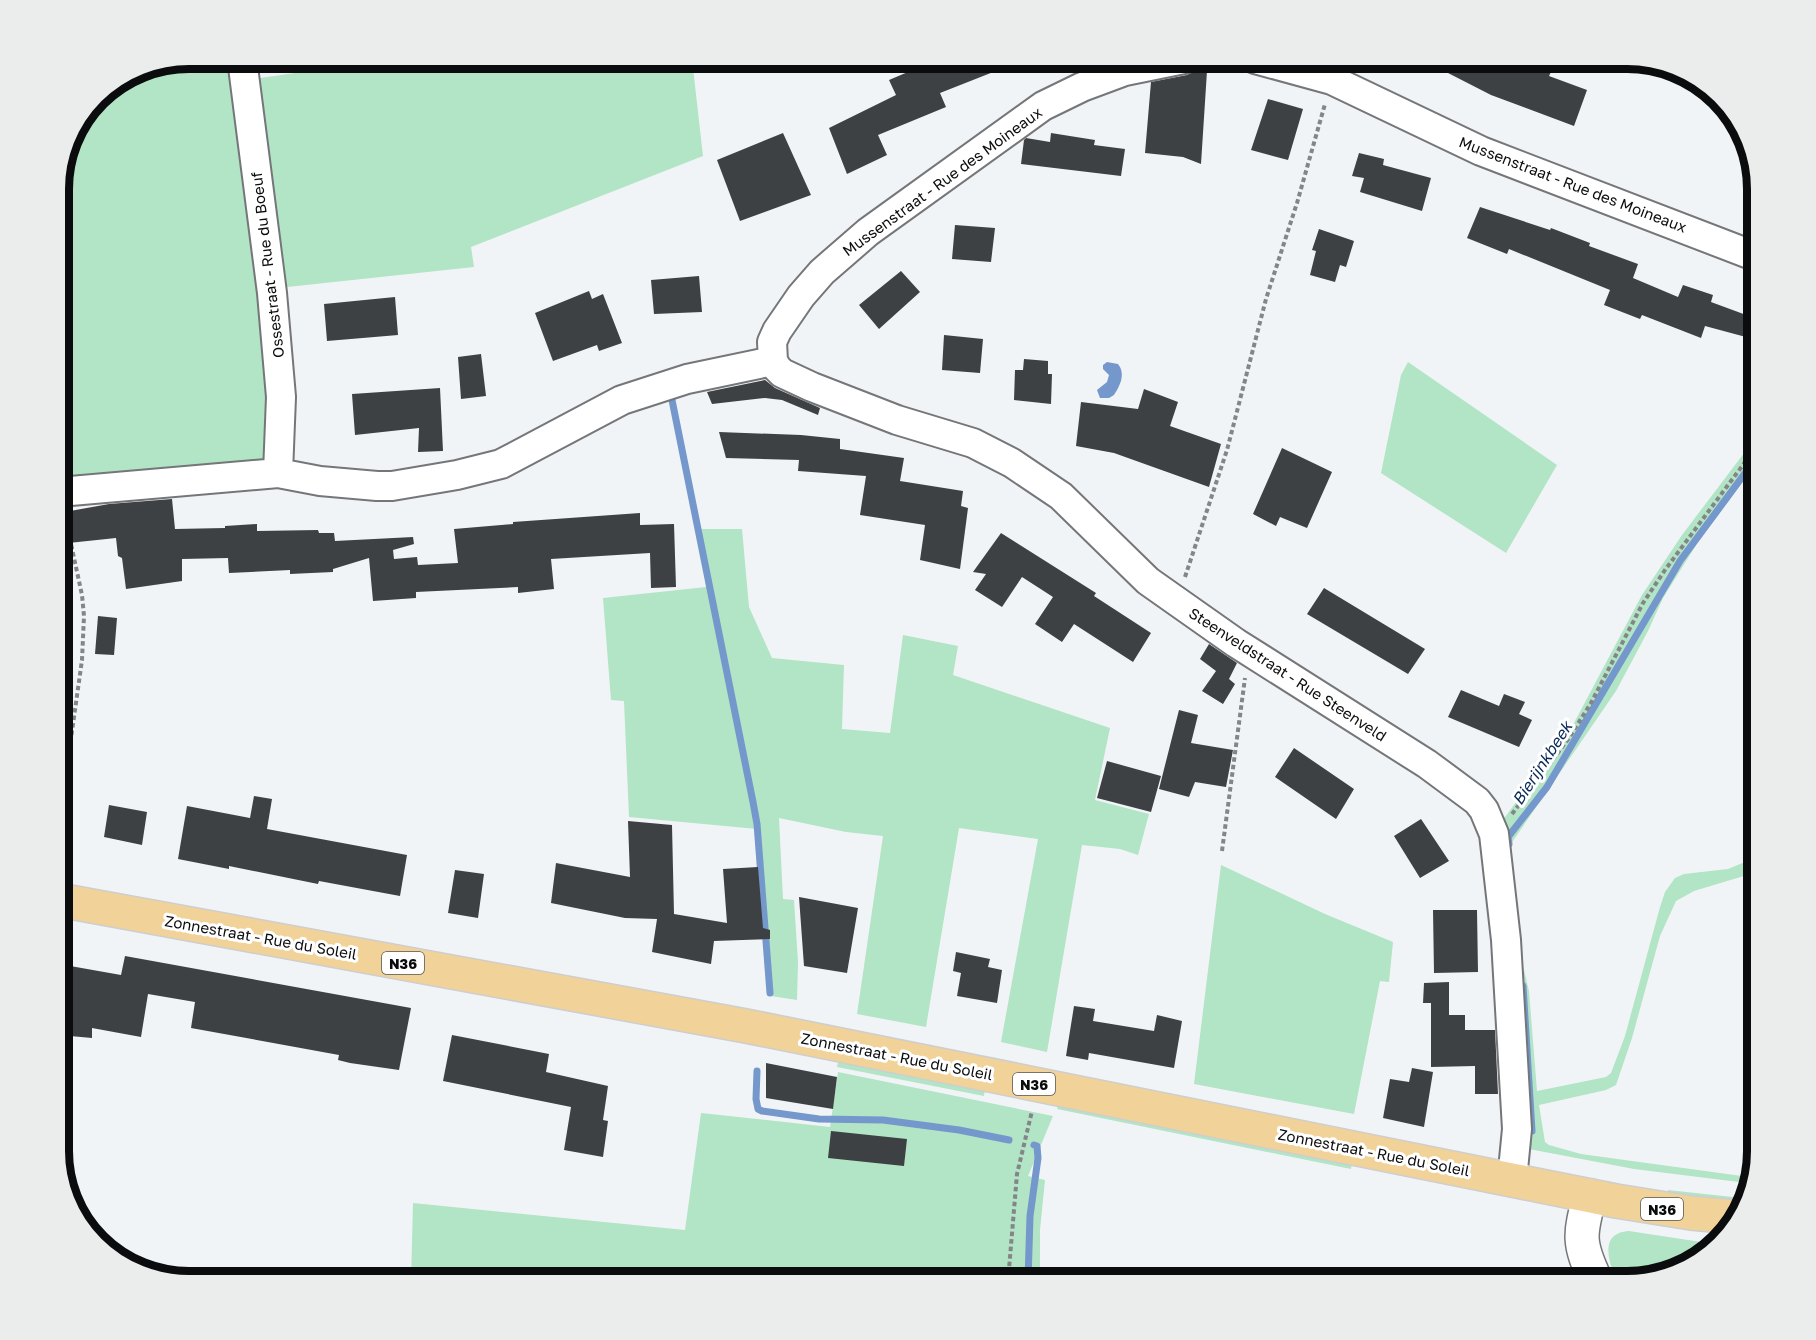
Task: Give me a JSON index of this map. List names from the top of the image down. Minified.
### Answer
{"streets":{"main road":["Zonnestraat - Rue du Soleil","N36"],"street":["Mussenstraat - Rue des Moineaux","Ossestraat - Rue du Boeuf","Steenveldstraat - Rue Steenveld"]},"crossings":[["Mussenstraat - Rue des Moineaux","Steenveldstraat - Rue Steenveld"],["Steenveldstraat - Rue Steenveld","Zonnestraat - Rue du Soleil"]],"water":["Bierijnkbeek"]}
